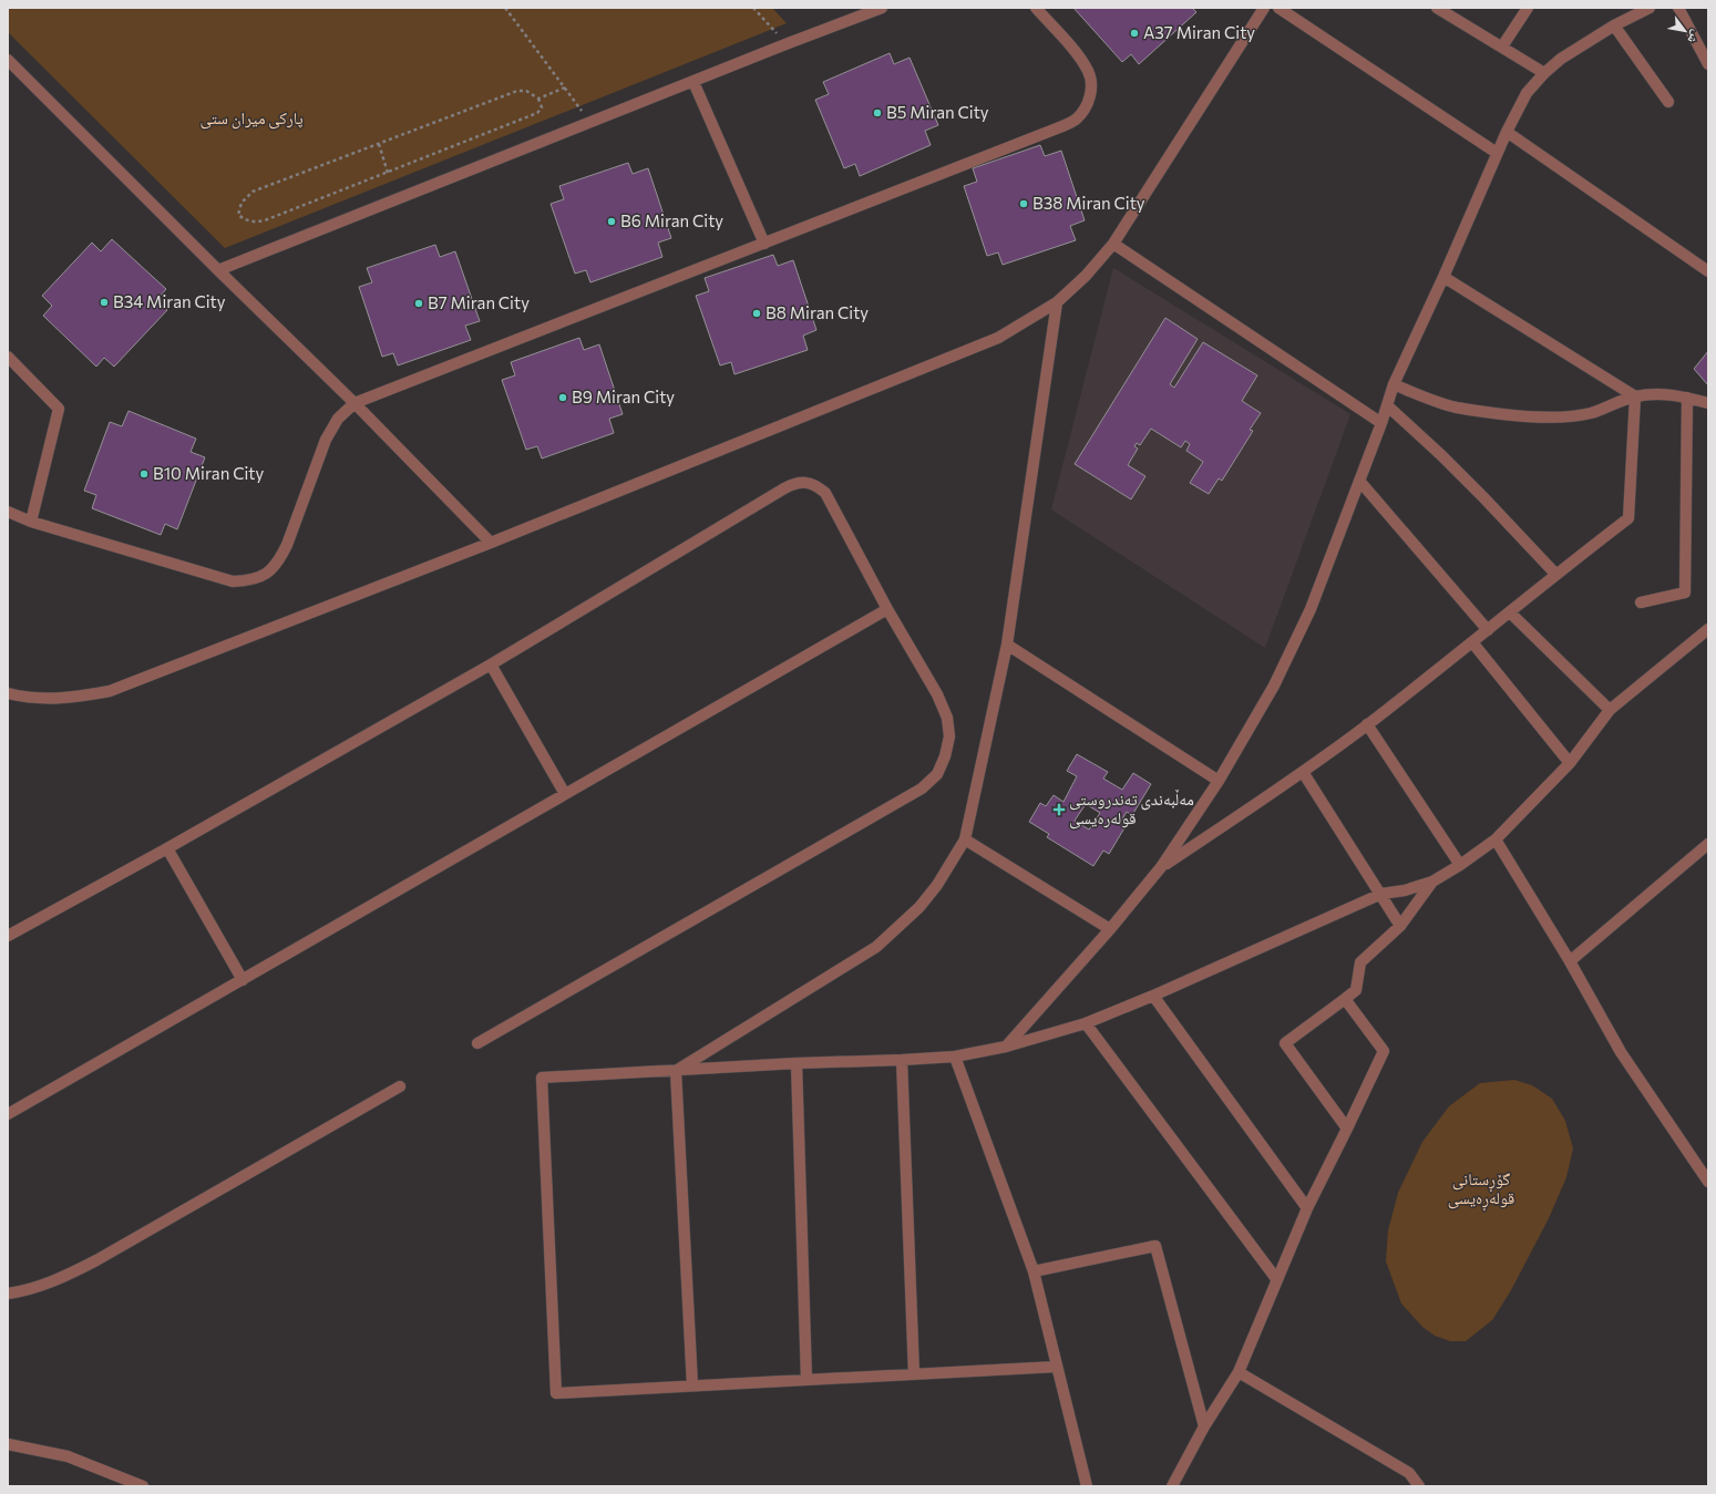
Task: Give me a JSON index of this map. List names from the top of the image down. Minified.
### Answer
{"parks":["پارکی میران ستی","گۆڕستانی قولەڕەیسی"],"places":{"other":["A37 Miran City","B5 Miran City","B38 Miran City","B6 Miran City","B34 Miran City","B7 Miran City","B8 Miran City","B9 Miran City","B10 Miran City"],"health":["مەڵبەندی تەندروستی قولەرەیسی"]},"north":"bottom right"}
